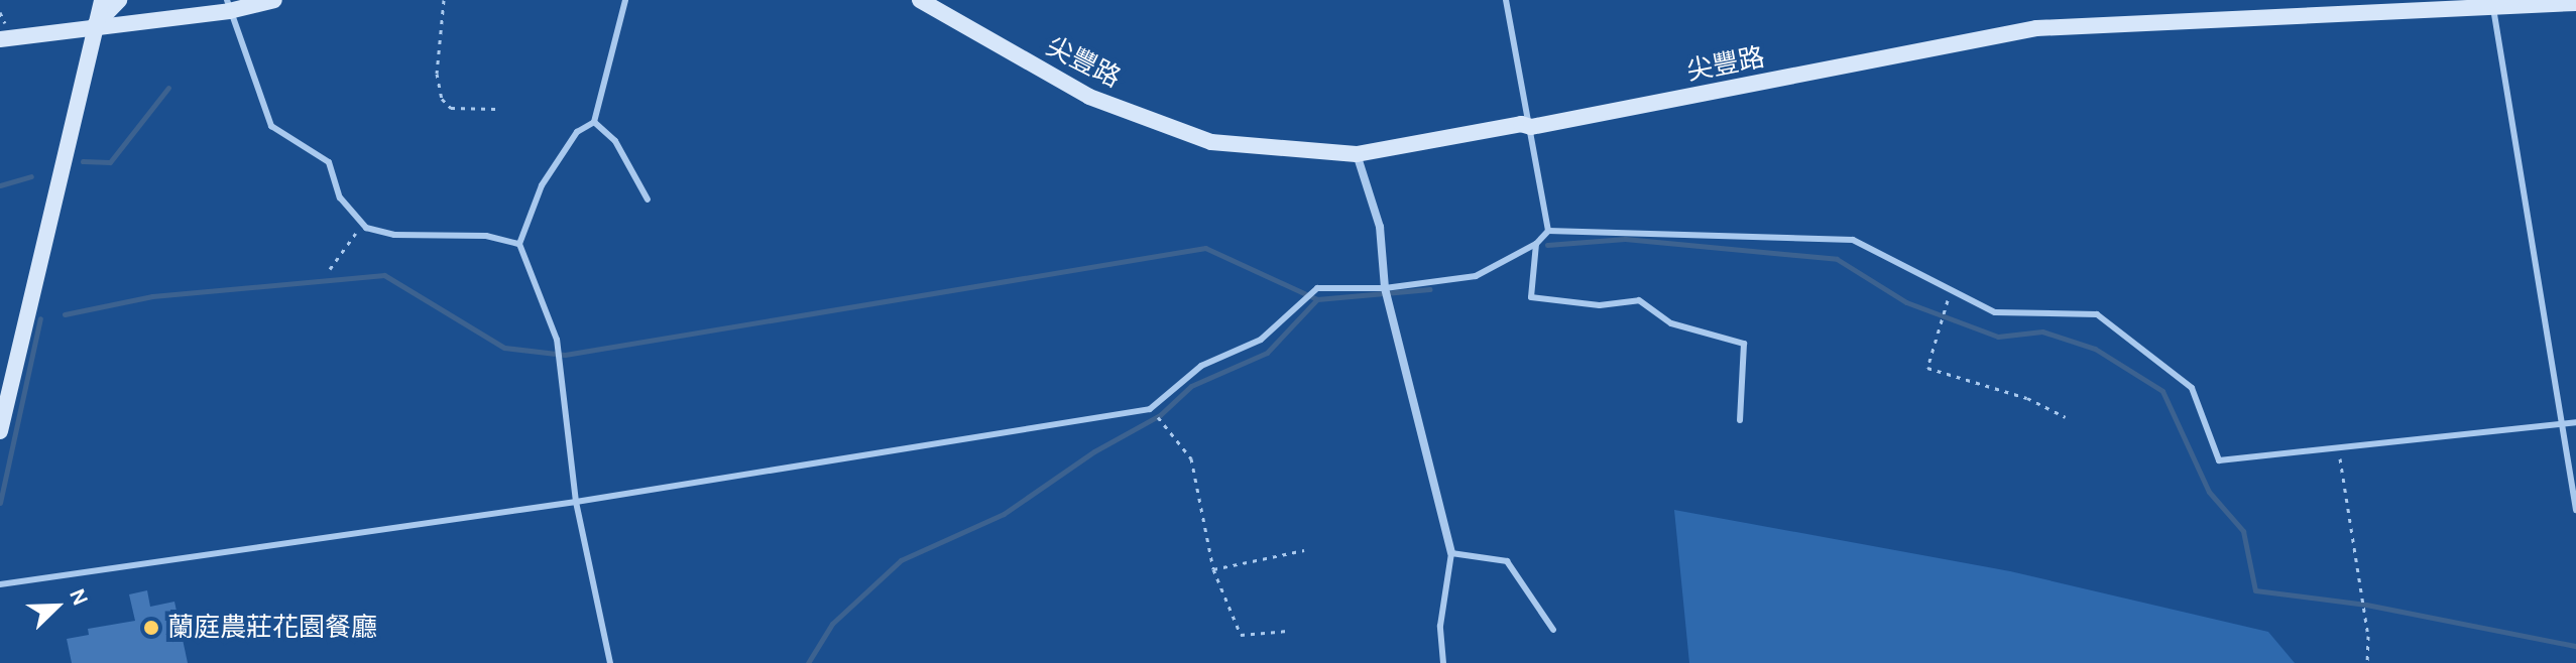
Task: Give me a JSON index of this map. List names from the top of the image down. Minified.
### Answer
{"streets":{"street":["尖豐路"]},"places":["蘭庭農莊花園餐廳"],"north":"top right"}
